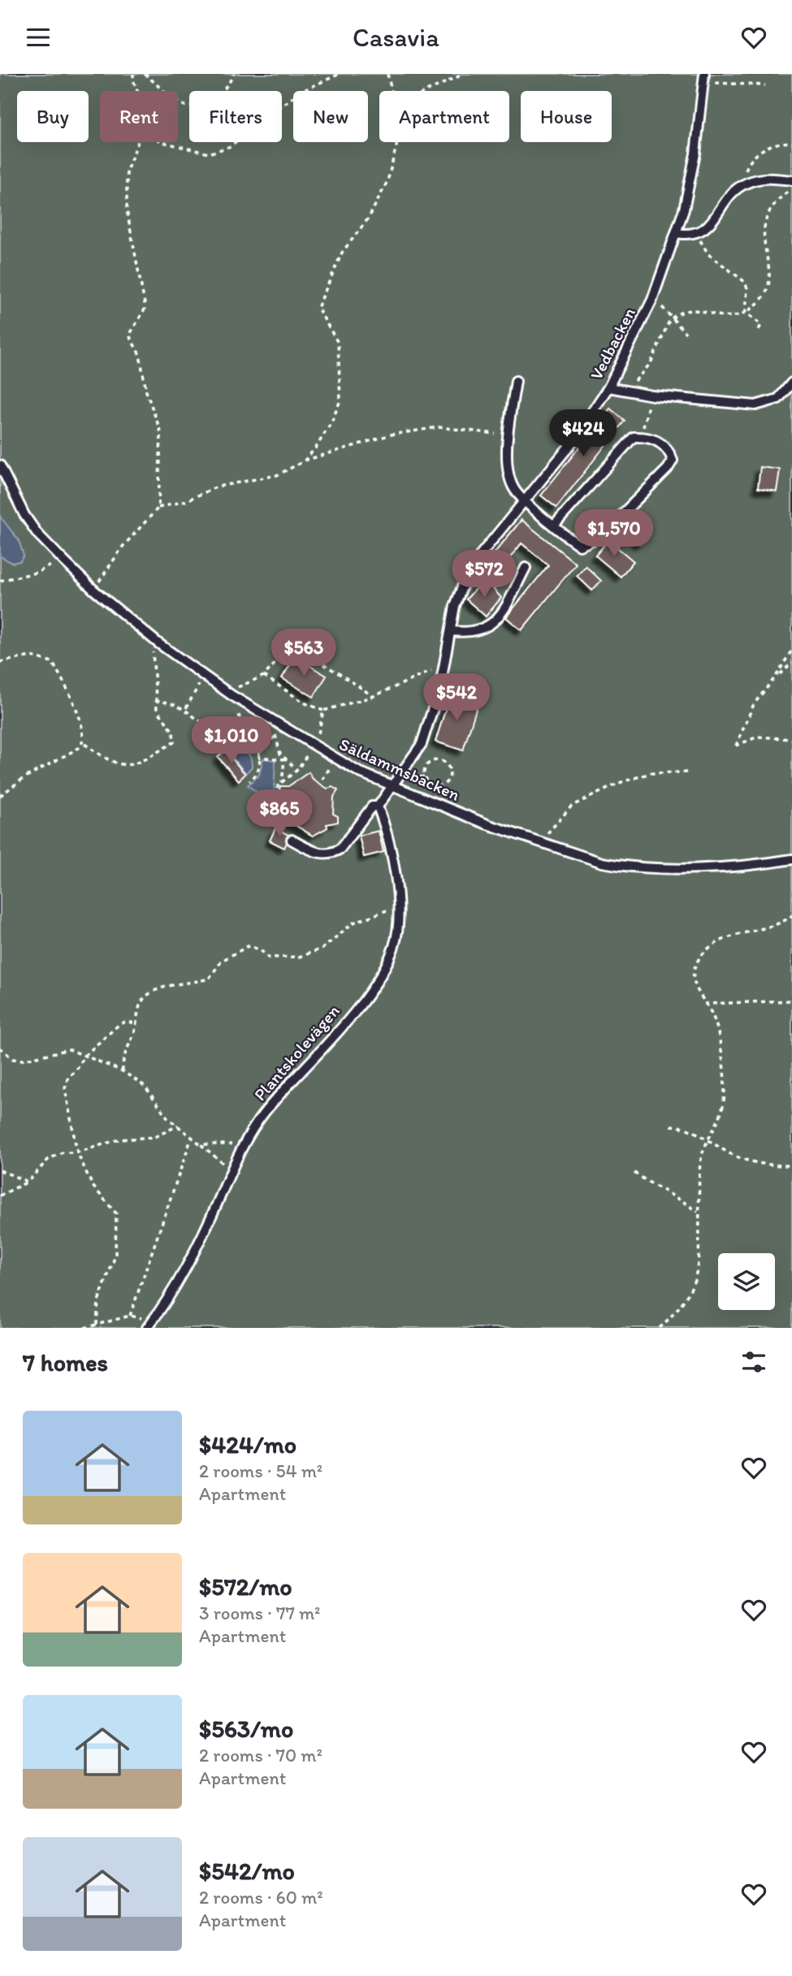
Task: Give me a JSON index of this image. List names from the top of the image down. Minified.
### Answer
{"streets":{"lane":["Vedbacken","Säldammsbacken","Plantskolevägen"]},"crossings":[["Vedbacken","Säldammsbacken"]],"page":{"header":"Casavia","chip":["Buy","Rent","Filters","New","Apartment","House"],"price":["$424","$1,570","$572","$563","$542","$1,010","$865"],"heading":"7 homes","list":[{"name":"$424/mo","note":"2 rooms · 54 m² · Apartment"},{"name":"$572/mo","note":"3 rooms · 77 m² · Apartment"},{"name":"$563/mo","note":"2 rooms · 70 m² · Apartment"},{"name":"$542/mo","note":"2 rooms · 60 m² · Apartment"}]}}
